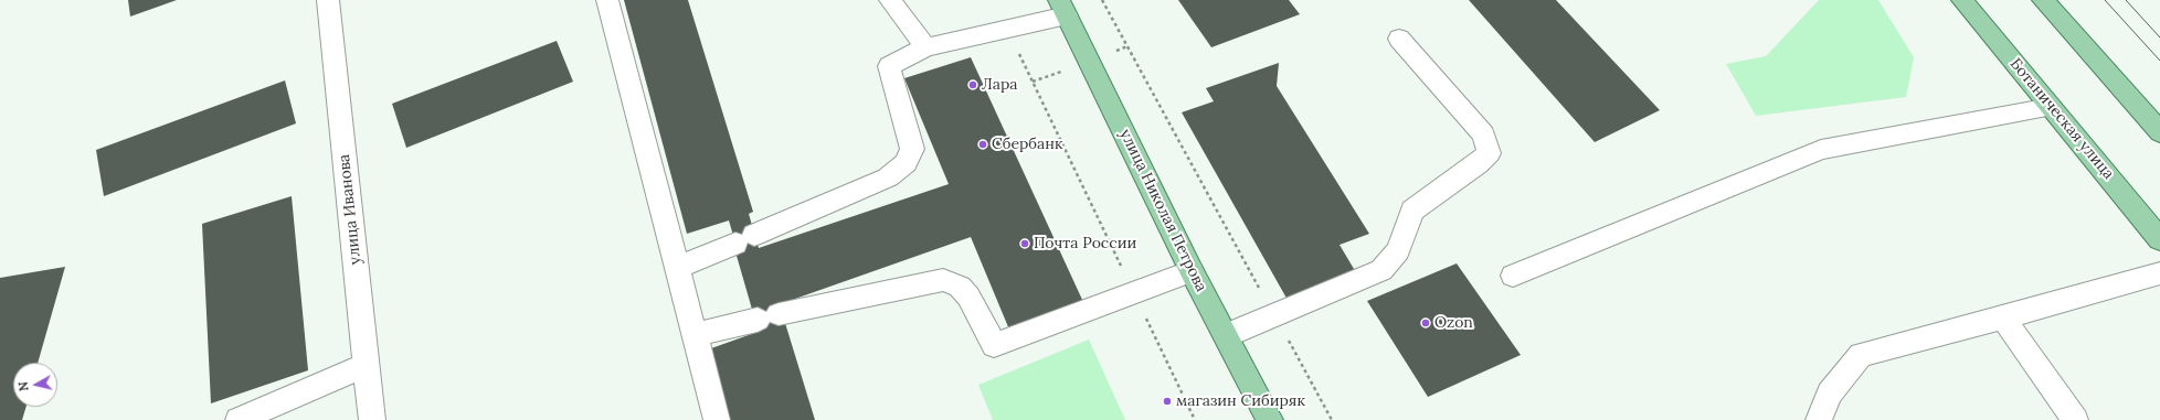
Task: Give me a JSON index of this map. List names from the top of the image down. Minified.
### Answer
{"streets":{"main road":["Ботаническая улица","улица Николая Петрова"],"lane":["улица Иванова"]},"places":["Лара","Сбербанк","Почта России","Ozon","магазин Сибиряк"],"north":"left"}
